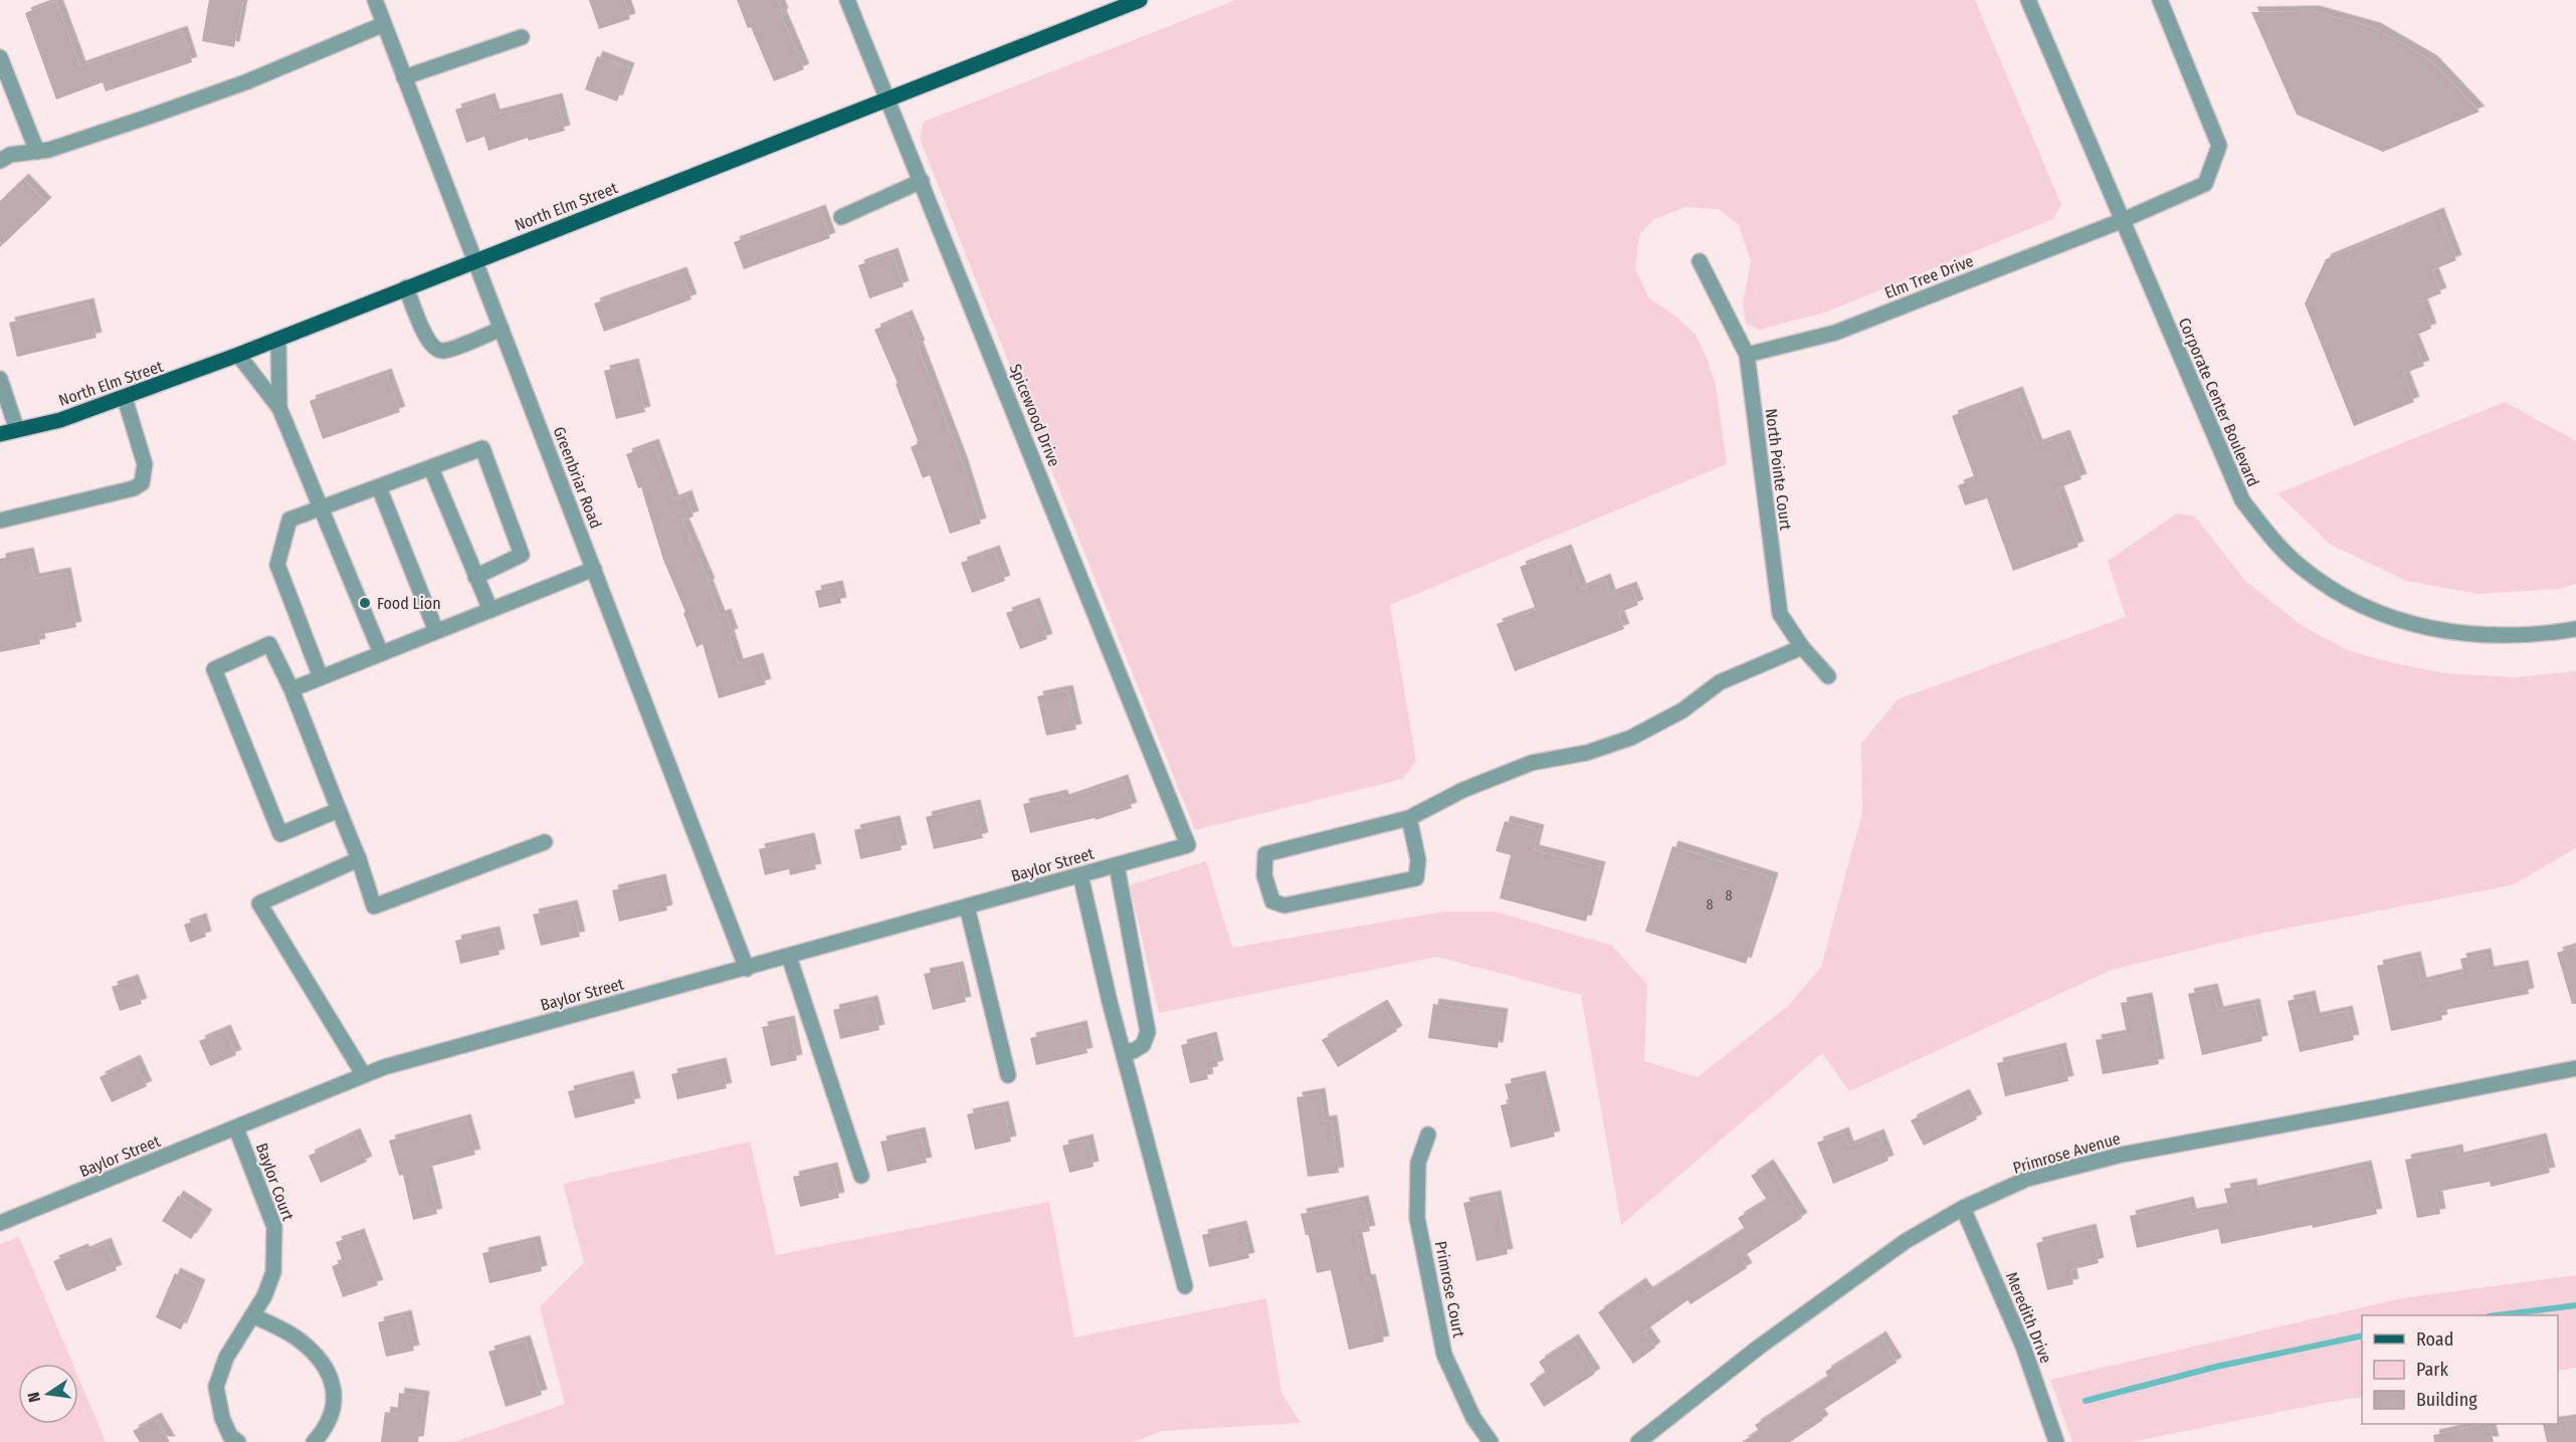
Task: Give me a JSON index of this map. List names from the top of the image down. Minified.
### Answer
{"streets":{"main road":["North Elm Street"],"street":["Elm Tree Drive","Corporate Center Boulevard","Spicewood Drive","North Pointe Court","Greenbriar Road","Baylor Street","Primrose Avenue","Baylor Court","Primrose Court","Meredith Drive"]},"crossings":[["North Elm Street","Spicewood Drive"],["North Elm Street","Greenbriar Road"],["Elm Tree Drive","Corporate Center Boulevard"],["Elm Tree Drive","North Pointe Court"],["Spicewood Drive","Baylor Street"],["Greenbriar Road","Baylor Street"],["Baylor Street","Baylor Court"],["Primrose Avenue","Meredith Drive"]],"places":["Food Lion"],"house_numbers":["8","8"],"legend":["Road","Park","Building"],"north":"left"}
